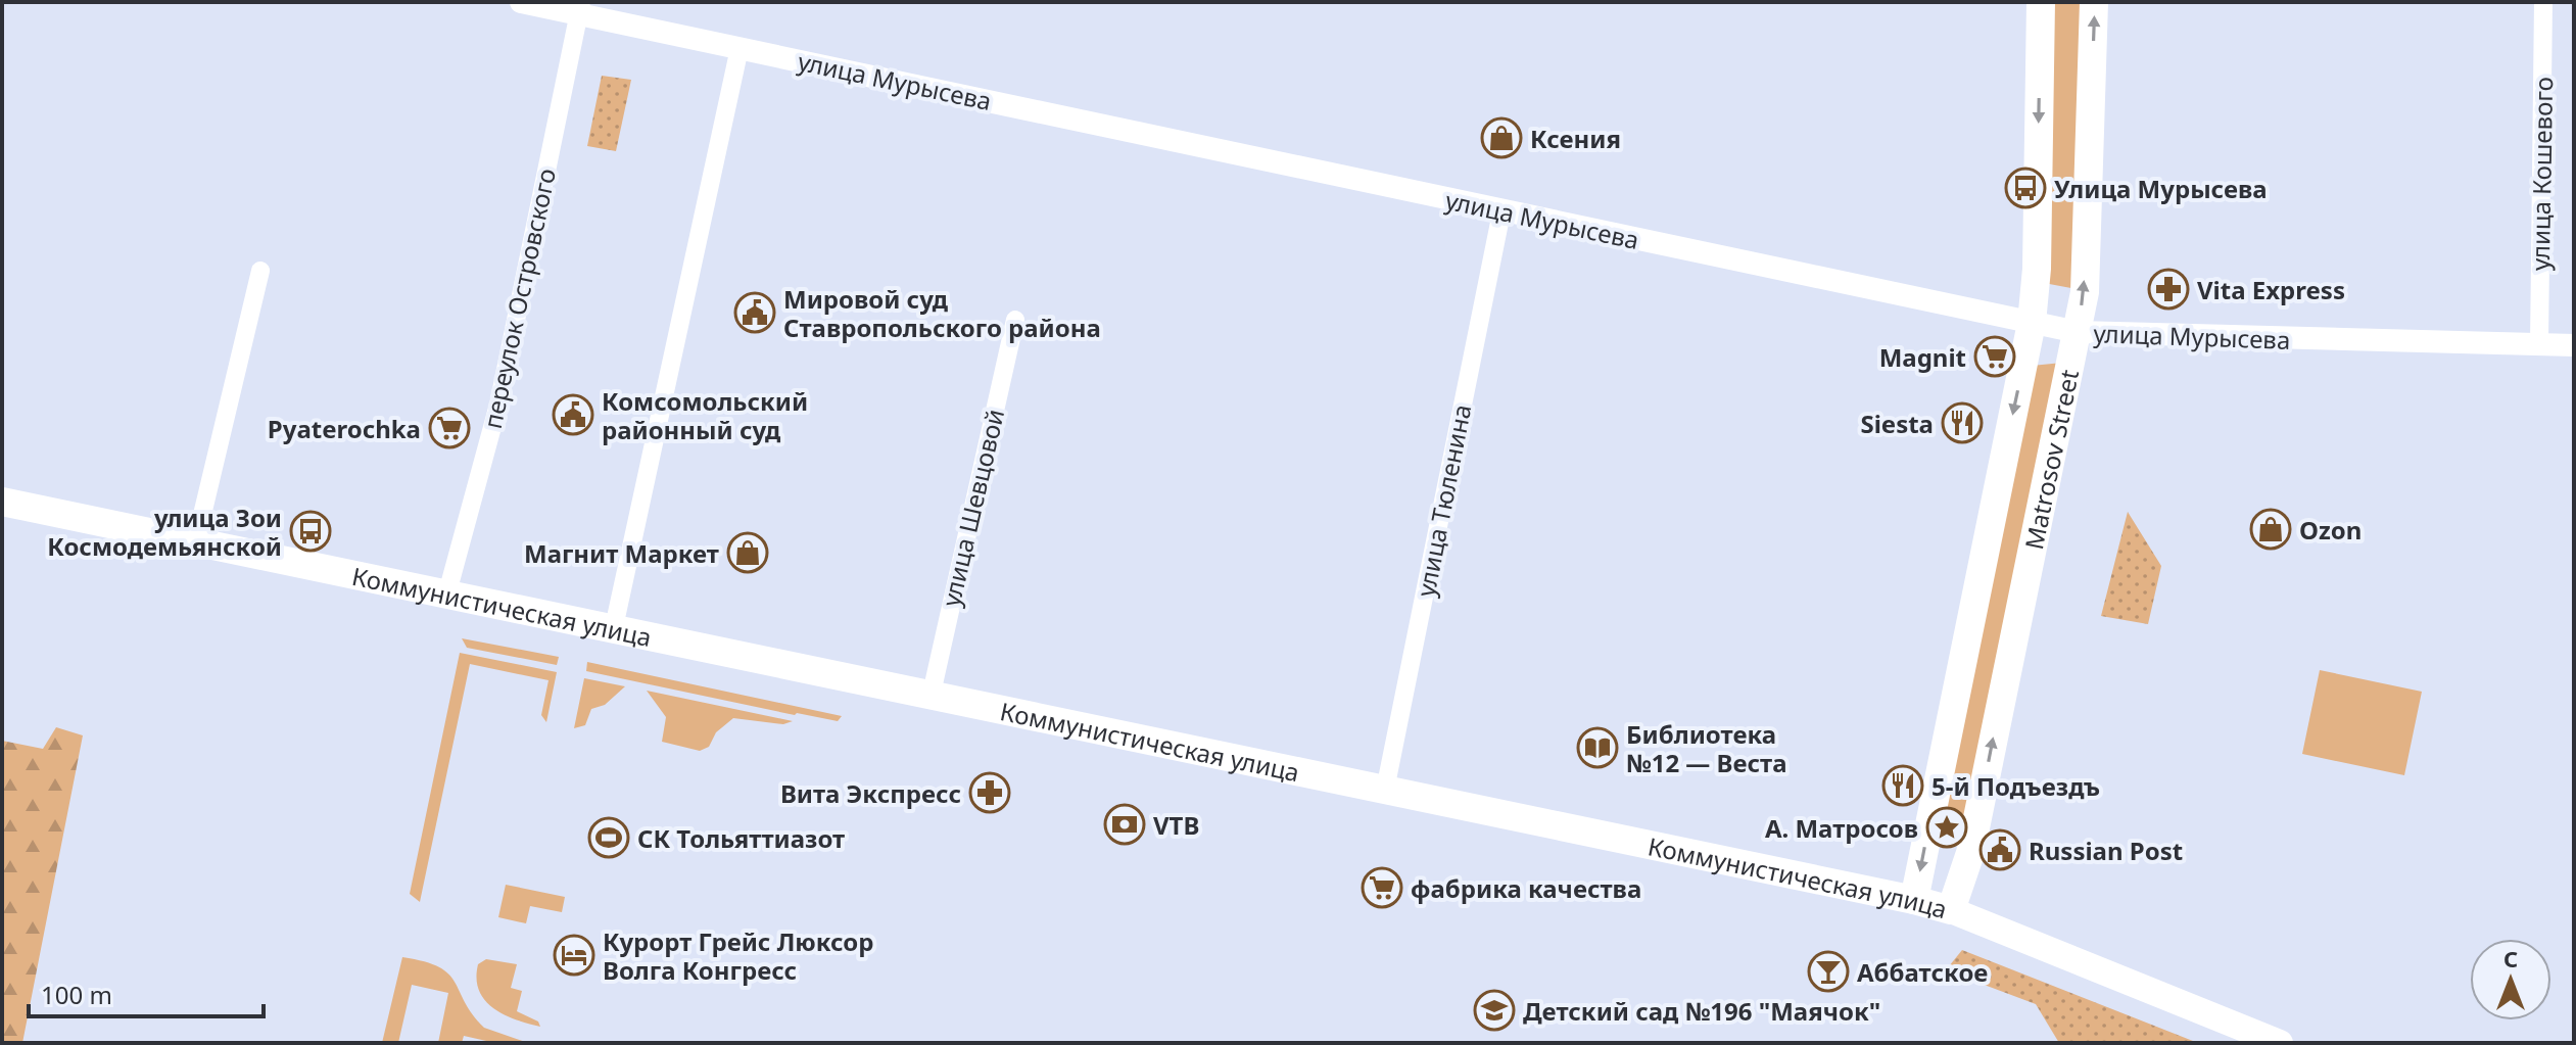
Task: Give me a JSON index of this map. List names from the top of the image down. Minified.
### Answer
{"streets":{"main road":["Matrosov Street","Коммунистическая улица"],"street":["улица Мурысева","улица Кошевого","переулок Островского","улица Тюленина","улица Шевцовой"]},"crossings":[["улица Мурысева","улица Кошевого"],["улица Мурысева","переулок Островского"],["улица Мурысева","Matrosov Street"],["улица Мурысева","улица Тюленина"],["переулок Островского","Коммунистическая улица"],["Matrosov Street","Коммунистическая улица"],["улица Тюленина","Коммунистическая улица"],["улица Шевцовой","Коммунистическая улица"]],"places":{"shop":["Ксения","Ozon","Магнит Маркет"],"bus stop":["Улица Мурысева","улица Зои Космодемьянской"],"pharmacy":["Vita Express","Вита Экспресс"],"public building":["Мировой суд Ставропольского района","Комсомольский районный суд","Russian Post"],"supermarket":["Magnit","Pyaterochka","фабрика качества"],"restaurant":["Siesta","5-й Подъездъ"],"library":["Библиотека №12 — Веста"],"bank":["VTB"],"place":["А. Матросов"],"sports":["СК Тольяттиазот"],"hotel":["Курорт Грейс Люксор Волга Конгресс"],"bar":["Аббатское"],"school or university":["Детский сад №196 \"Маячок\""]},"scale_bar":"100 m","north":"top"}
